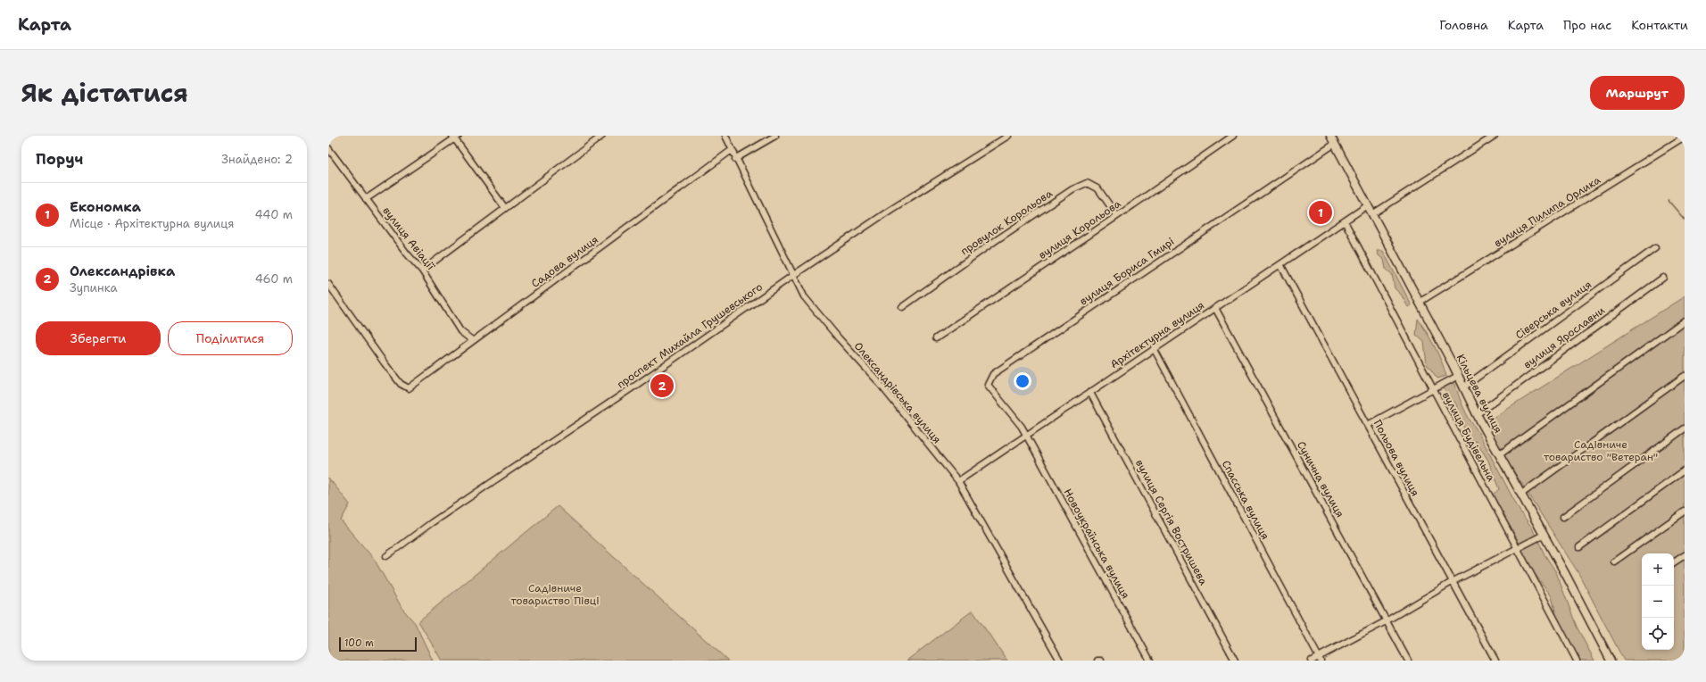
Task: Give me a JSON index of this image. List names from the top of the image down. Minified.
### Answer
{"streets":{"main road":["Кільцева вулиця"],"street":["вулиця Пилипа Орлика","провулок Корольова","вулиця Корольова","вулиця Авіації","Садова вулиця","вулиця Бориса Гмирі","Сіверська вулиця","Архітектурна вулиця","проспект Михайла Грушевського","вулиця Ярославни","Олександрівська вулиця","вулиця Будівельна","Польова вулиця","Сунична вулиця","Спасська вулиця","вулиця Сергія Востришева","Новоукраїнська вулиця"]},"crossings":[["вулиця Пилипа Орлика","Кільцева вулиця"],["провулок Корольова","вулиця Корольова"],["вулиця Авіації","Садова вулиця"],["Садова вулиця","Олександрівська вулиця"],["вулиця Бориса Гмирі","Архітектурна вулиця"],["вулиця Бориса Гмирі","Кільцева вулиця"],["вулиця Бориса Гмирі","Новоукраїнська вулиця"],["Сіверська вулиця","Кільцева вулиця"],["Архітектурна вулиця","Олександрівська вулиця"],["Архітектурна вулиця","Кільцева вулиця"],["Архітектурна вулиця","вулиця Будівельна"],["Архітектурна вулиця","Польова вулиця"],["Архітектурна вулиця","Сунична вулиця"],["Архітектурна вулиця","Спасська вулиця"],["Архітектурна вулиця","вулиця Сергія Востришева"],["Архітектурна вулиця","Новоукраїнська вулиця"],["проспект Михайла Грушевського","Олександрівська вулиця"],["вулиця Ярославни","Кільцева вулиця"]],"parks":["Садівниче товариство \"Ветеран\"","Садівниче товариство Півці"],"scale_bar":"100 m","page":{"header":"Карта","nav":["Головна","Карта","Про нас","Контакти"],"title":"Як дістатися","buttons":["Маршрут",["Зберегти","Поділитися"]],"heading":["Поруч","Знайдено: 2"],"list":[{"mark":"1","name":"Економка","note":"Місце · Архітектурна вулиця","value":"440 m"},{"mark":"2","name":"Олександрівка","note":"Зупинка","value":"460 m"}],"pins":["1","2"],"map_buttons":["+","−"],"scale":"100 m"}}
